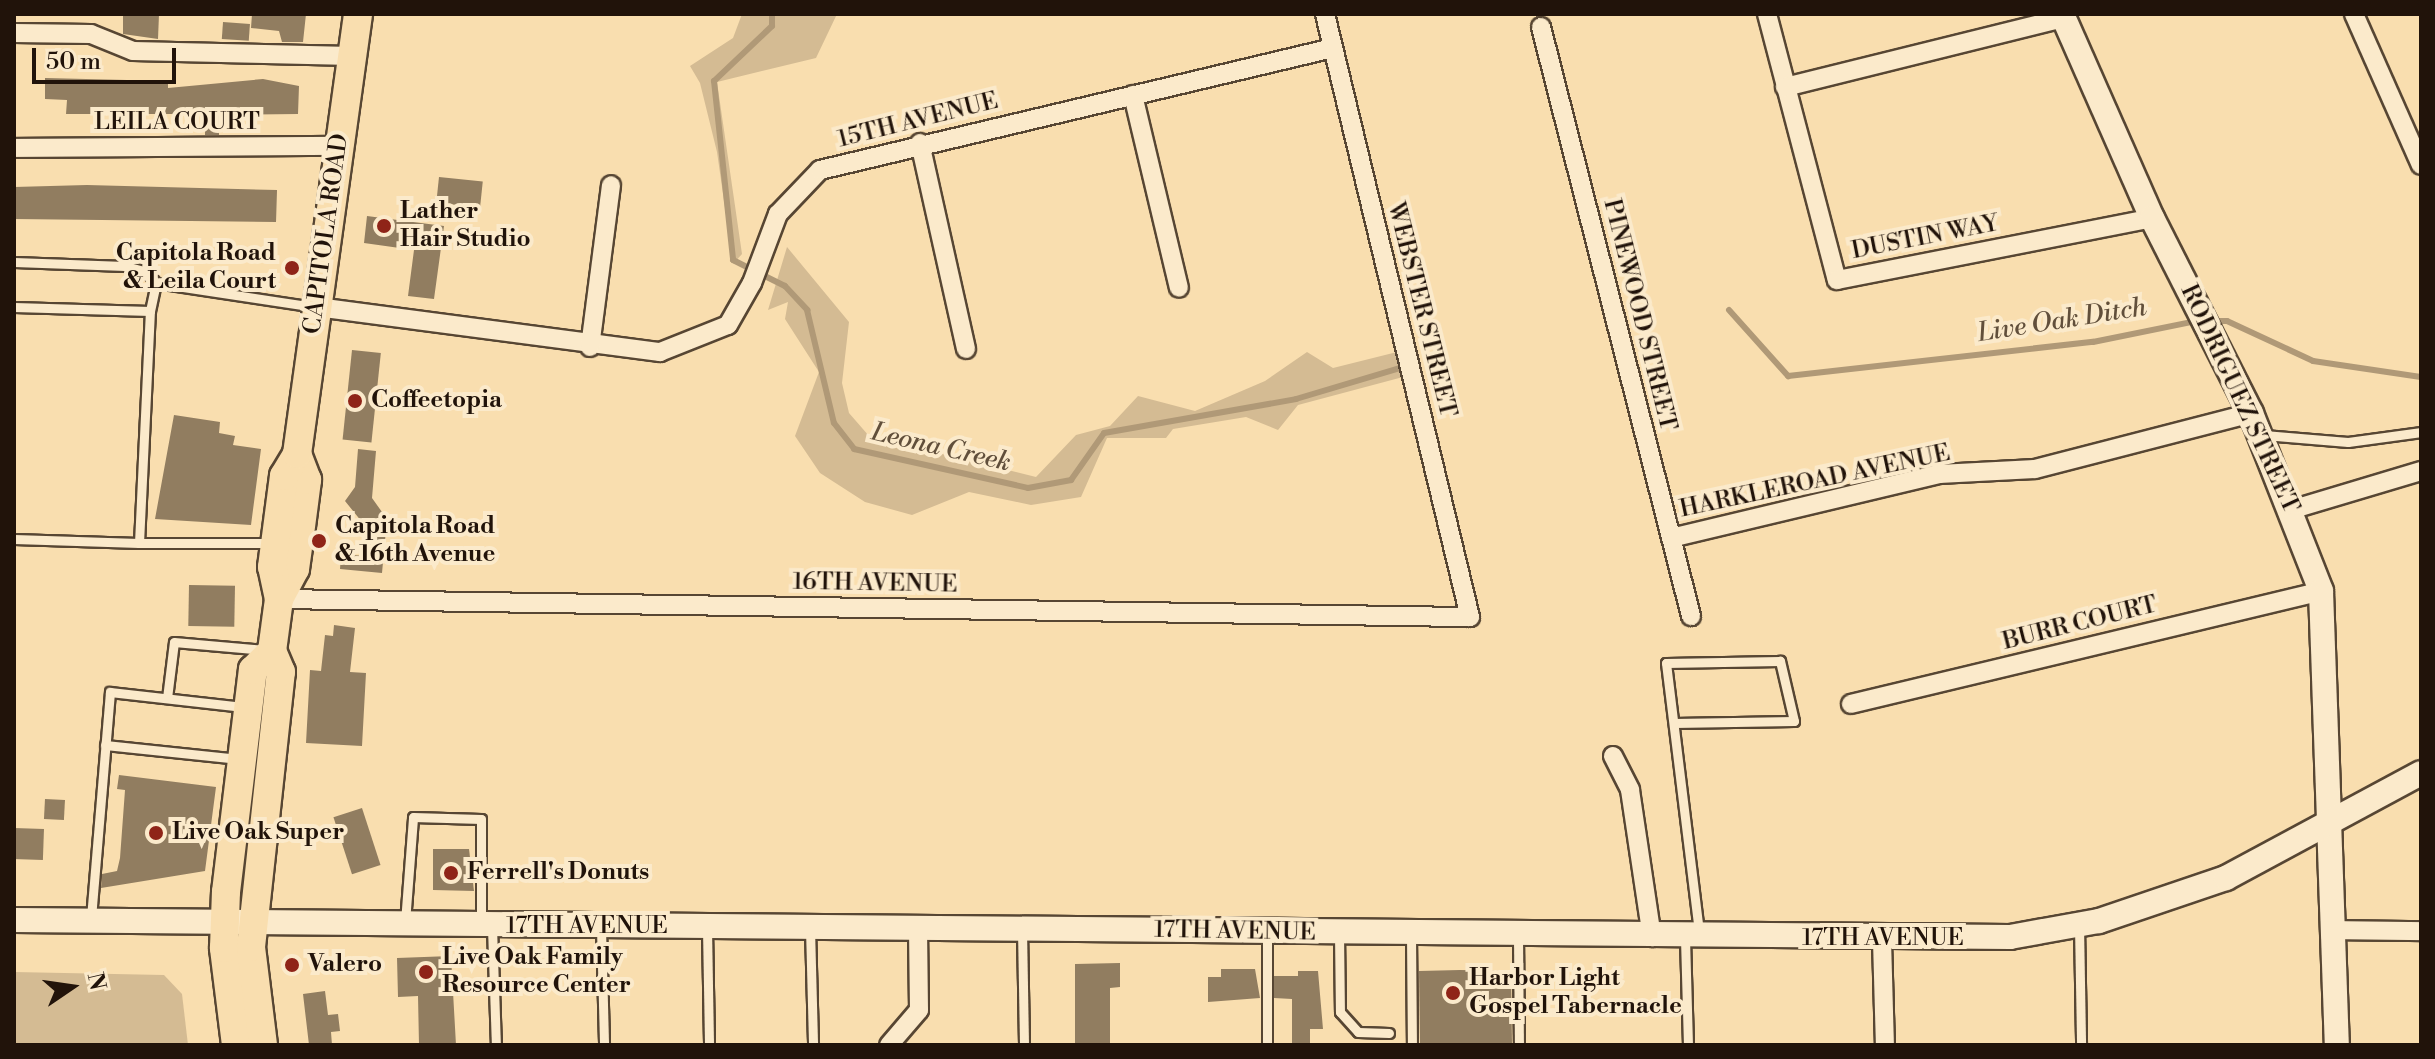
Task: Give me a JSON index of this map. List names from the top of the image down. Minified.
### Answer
{"streets":{"main road":["CAPITOLA ROAD","RODRIGUEZ STREET","17TH AVENUE"],"street":["15TH AVENUE","LEILA COURT","DUSTIN WAY","WEBSTER STREET","PINEWOOD STREET","HARKLEROAD AVENUE","16TH AVENUE","BURR COURT"]},"crossings":[["15TH AVENUE","CAPITOLA ROAD"],["15TH AVENUE","WEBSTER STREET"],["LEILA COURT","CAPITOLA ROAD"],["CAPITOLA ROAD","16TH AVENUE"],["CAPITOLA ROAD","17TH AVENUE"],["DUSTIN WAY","RODRIGUEZ STREET"],["WEBSTER STREET","16TH AVENUE"],["PINEWOOD STREET","HARKLEROAD AVENUE"],["RODRIGUEZ STREET","HARKLEROAD AVENUE"],["RODRIGUEZ STREET","BURR COURT"],["RODRIGUEZ STREET","17TH AVENUE"]],"water":["Live Oak Ditch","Leona Creek"],"places":["Lather Hair Studio","Capitola Road & Leila Court","Coffeetopia","Capitola Road & 16th Avenue","Live Oak Super","Ferrell's Donuts","Valero","Live Oak Family Resource Center","Harbor Light Gospel Tabernacle"],"scale_bar":"50 m","north":"right"}
